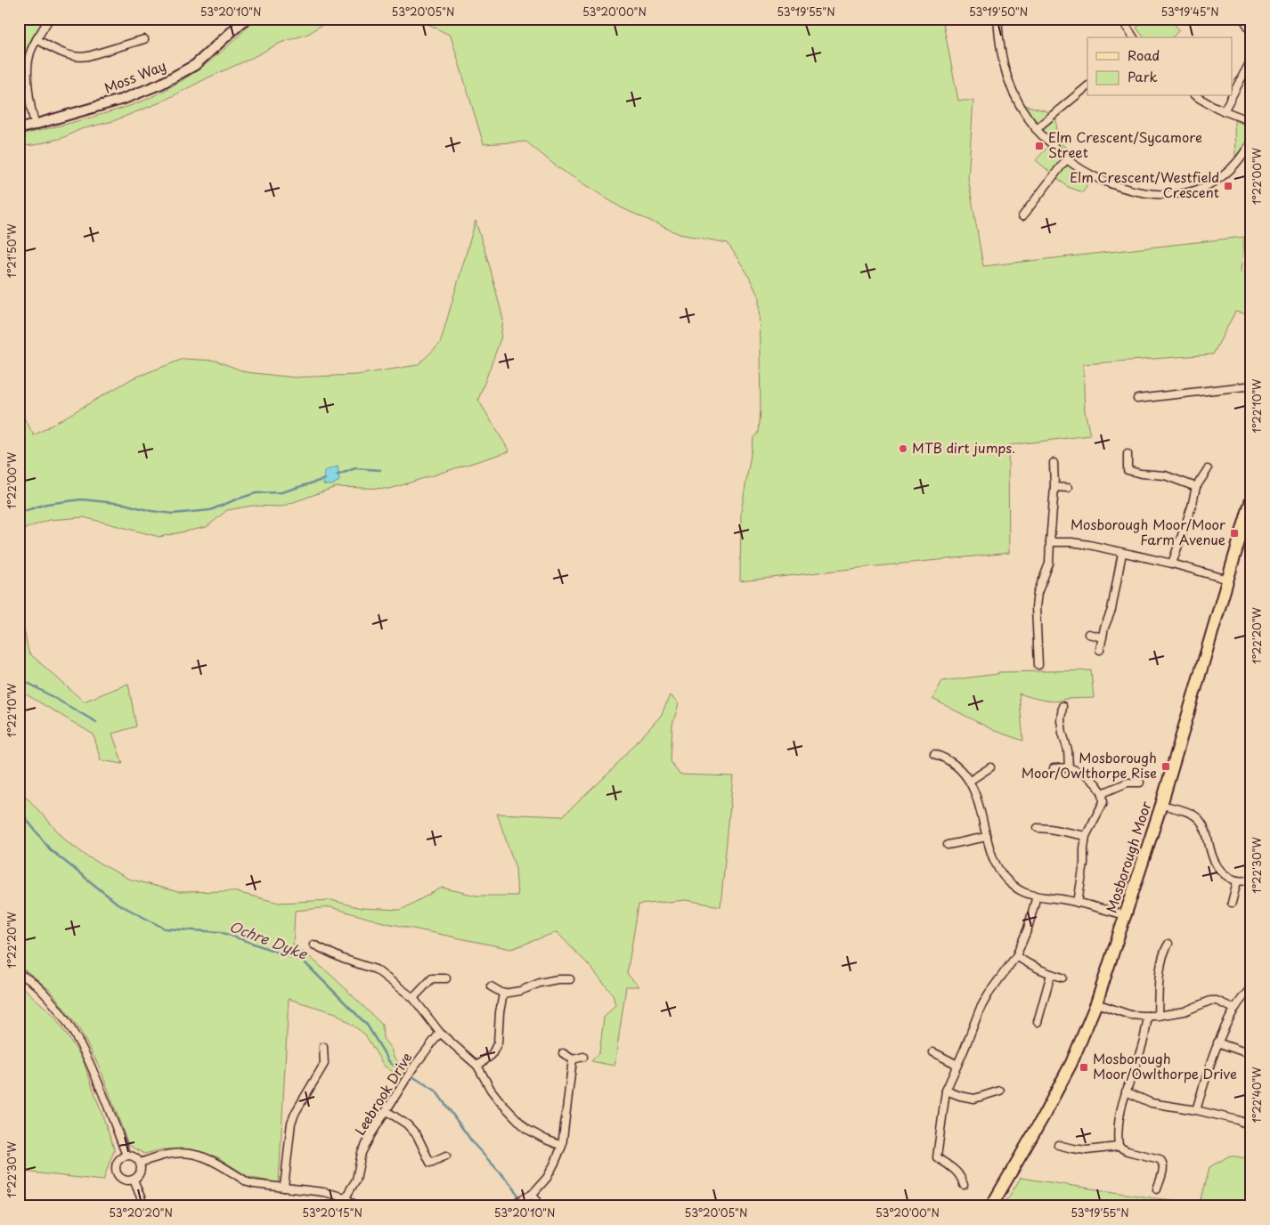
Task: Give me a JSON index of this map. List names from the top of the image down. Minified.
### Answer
{"streets":{"main road":["Mosborough Moor"],"street":["Moss Way","Leebrook Drive"]},"water":["Ochre Dyke"],"places":{"transit":["Elm Crescent/Sycamore Street","Elm Crescent/Westfield Crescent","Mosborough Moor/Moor Farm Avenue","Mosborough Moor/Owlthorpe Rise","Mosborough Moor/Owlthorpe Drive"],"other":["MTB dirt jumps."]},"legend":["Road","Park"],"coordinates":["53°20'10\"N","53°20'05\"N","53°20'00\"N","53°19'55\"N","53°19'50\"N","53°19'45\"N","1°22'00\"W","1°21'50\"W","1°22'10\"W","1°22'20\"W","1°22'30\"W","1°22'40\"W","53°20'20\"N","53°20'15\"N"]}
